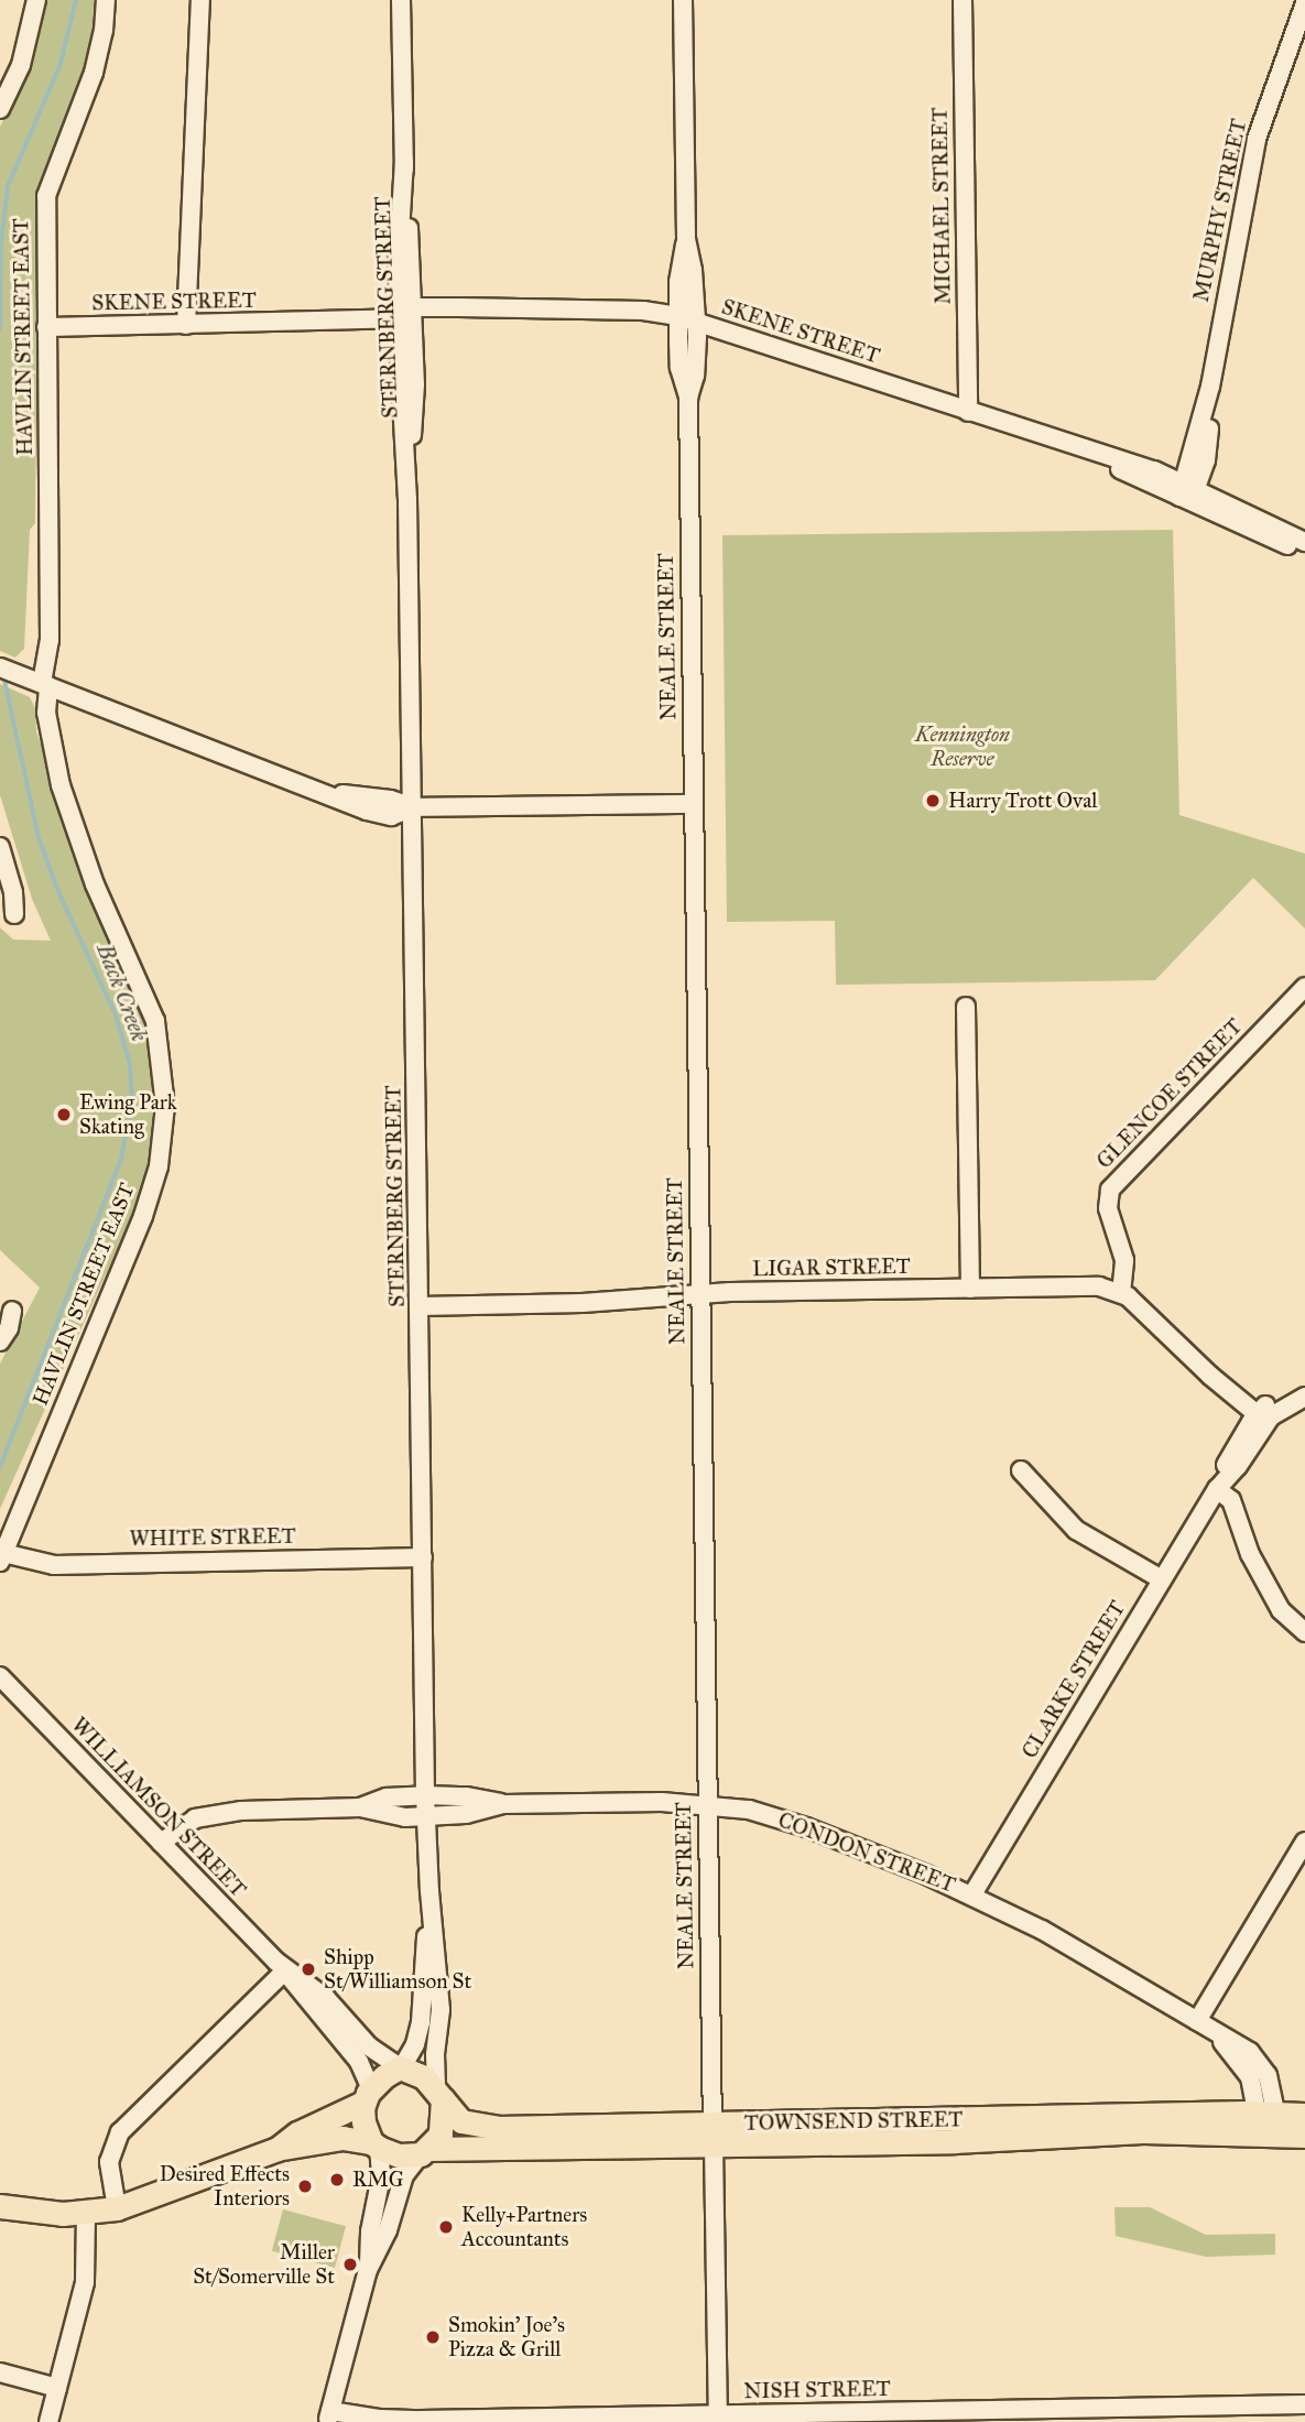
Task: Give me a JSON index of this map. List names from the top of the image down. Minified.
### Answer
{"streets":{"main road":["TOWNSEND STREET"],"street":["MICHAEL STREET","MURPHY STREET","SKENE STREET","STERNBERG STREET","HAVLIN STREET EAST","NEALE STREET","GLENCOE STREET","LIGAR STREET","WHITE STREET","CLARKE STREET","WILLIAMSON STREET","CONDON STREET","NISH STREET"]},"crossings":[["MICHAEL STREET","SKENE STREET"],["MURPHY STREET","SKENE STREET"],["SKENE STREET","STERNBERG STREET"],["SKENE STREET","HAVLIN STREET EAST"],["SKENE STREET","NEALE STREET"],["STERNBERG STREET","LIGAR STREET"],["STERNBERG STREET","WHITE STREET"],["STERNBERG STREET","WILLIAMSON STREET"],["STERNBERG STREET","CONDON STREET"],["STERNBERG STREET","TOWNSEND STREET"],["HAVLIN STREET EAST","WHITE STREET"],["NEALE STREET","LIGAR STREET"],["NEALE STREET","CONDON STREET"],["NEALE STREET","TOWNSEND STREET"],["NEALE STREET","NISH STREET"],["GLENCOE STREET","LIGAR STREET"],["CLARKE STREET","CONDON STREET"],["WILLIAMSON STREET","CONDON STREET"],["WILLIAMSON STREET","TOWNSEND STREET"],["CONDON STREET","TOWNSEND STREET"]],"water":["Back Creek"],"parks":["Kennington Reserve"],"places":["Harry Trott Oval","Ewing Park Skating","Shipp St/Williamson St","RMG","Desired Effects Interiors","Kelly+Partners Accountants","Miller St/Somerville St","Smokin' Joe's Pizza & Grill"]}
